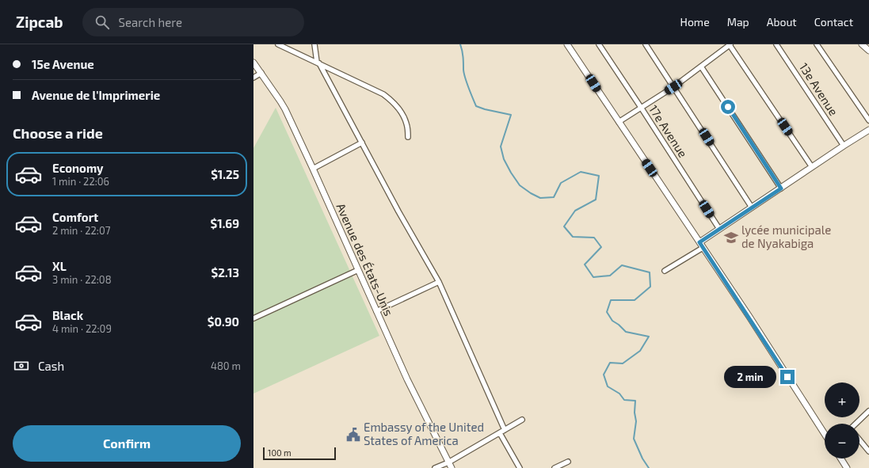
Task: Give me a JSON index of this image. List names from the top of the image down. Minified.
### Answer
{"streets":{"street":["13e Avenue","17e Avenue","Avenue des États-Unis"]},"places":{"school or university":["lycée municipale de Nyakabiga"],"public building":["Embassy of the United States of America"]},"scale_bar":"100 m","page":{"header":"Zipcab","search":"Search here","nav":["Home","Map","About","Contact"],"banner":["15e Avenue","Avenue de l'Imprimerie"],"heading":"Choose a ride","list":[{"name":"Economy","note":"1 min · 22:06","value":"$1.25"},{"name":"Comfort","note":"2 min · 22:07","value":"$1.69"},{"name":"XL","note":"3 min · 22:08","value":"$2.13"},{"name":"Black","note":"4 min · 22:09","value":"$0.90"}],"pay":["Cash","480 m"],"bubble":"2 min","map_buttons":["+","−"],"buttons":"Confirm","scale":"100 m"}}
